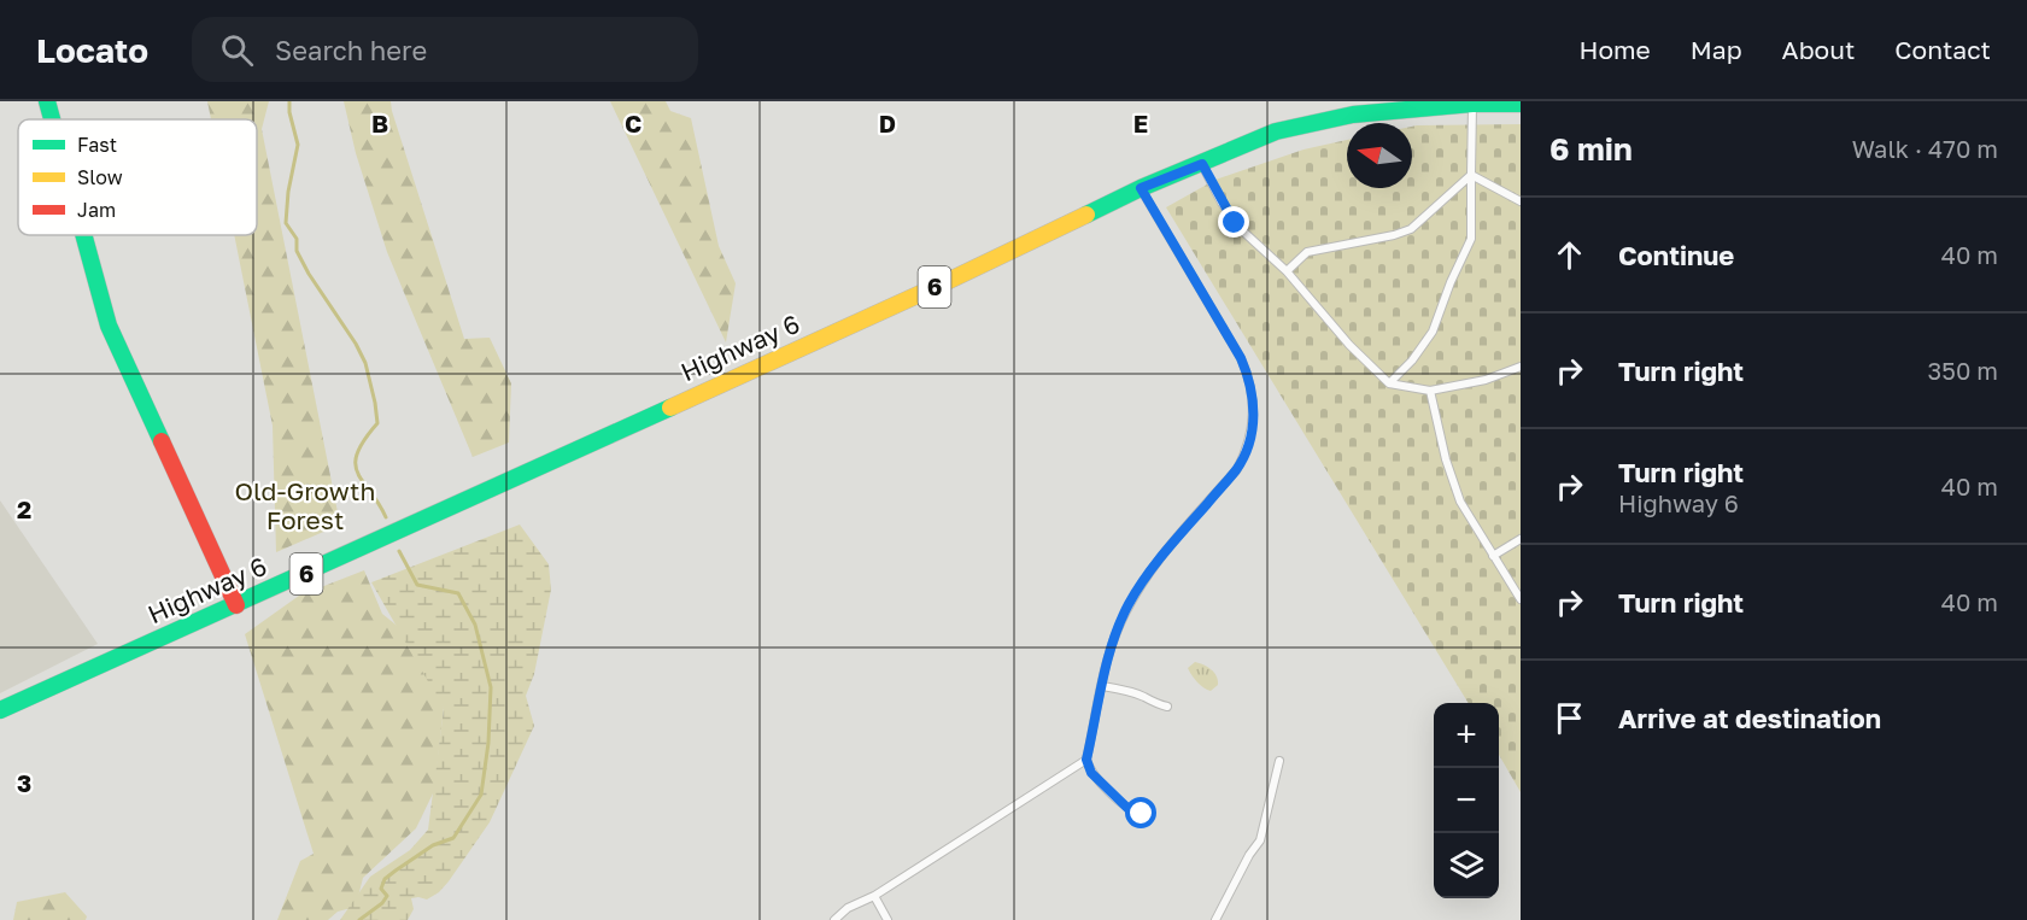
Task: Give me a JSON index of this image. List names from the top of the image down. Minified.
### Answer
{"streets":{"main road":["6","Highway 6"]},"parks":["Old-Growth Forest"],"legend":["Fast","Slow","Jam"],"north":"left","page":{"header":"Locato","search":"Search here","nav":["Home","Map","About","Contact"],"heading":["6 min","Walk · 470 m"],"list":[["Continue","40 m"],["Turn right","350 m"],["Turn right","Highway 6","40 m"],["Turn right","40 m"],"Arrive at destination"],"map_buttons":["+","−"]},"grid":{"columns":["B","C","D","E"],"rows":["2","3"]}}
